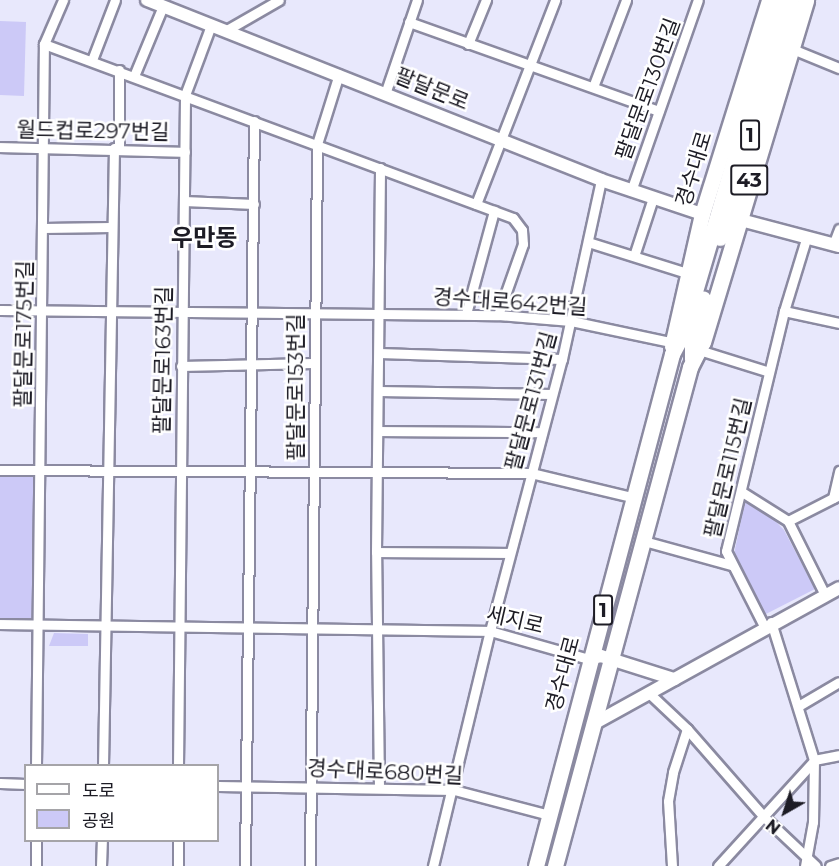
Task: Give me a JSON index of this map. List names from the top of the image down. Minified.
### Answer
{"streets":{"main road":["1","경수대로","43"],"street":["팔달문로","팔달문로130번길","월드컵로297번길","경수대로642번길","팔달문로175번길","팔달문로163번길","팔달문로153번길","팔달문로131번길","팔달문로115번길","세지로","경수대로680번길"]},"crossings":[["팔달문로","팔달문로130번길"],["팔달문로","경수대로"],["팔달문로","팔달문로163번길"],["팔달문로","팔달문로153번길"],["팔달문로","팔달문로131번길"],["월드컵로297번길","팔달문로175번길"],["월드컵로297번길","팔달문로163번길"],["1","경수대로"],["경수대로","경수대로642번길"],["경수대로","세지로"],["경수대로","경수대로680번길"],["경수대로642번길","팔달문로175번길"],["경수대로642번길","팔달문로163번길"],["경수대로642번길","팔달문로153번길"],["경수대로642번길","팔달문로131번길"],["팔달문로175번길","세지로"],["팔달문로163번길","세지로"],["팔달문로153번길","세지로"],["팔달문로131번길","세지로"],["팔달문로131번길","경수대로680번길"]],"districts":["우만동"],"legend":["도로","공원"],"north":"bottom left"}
